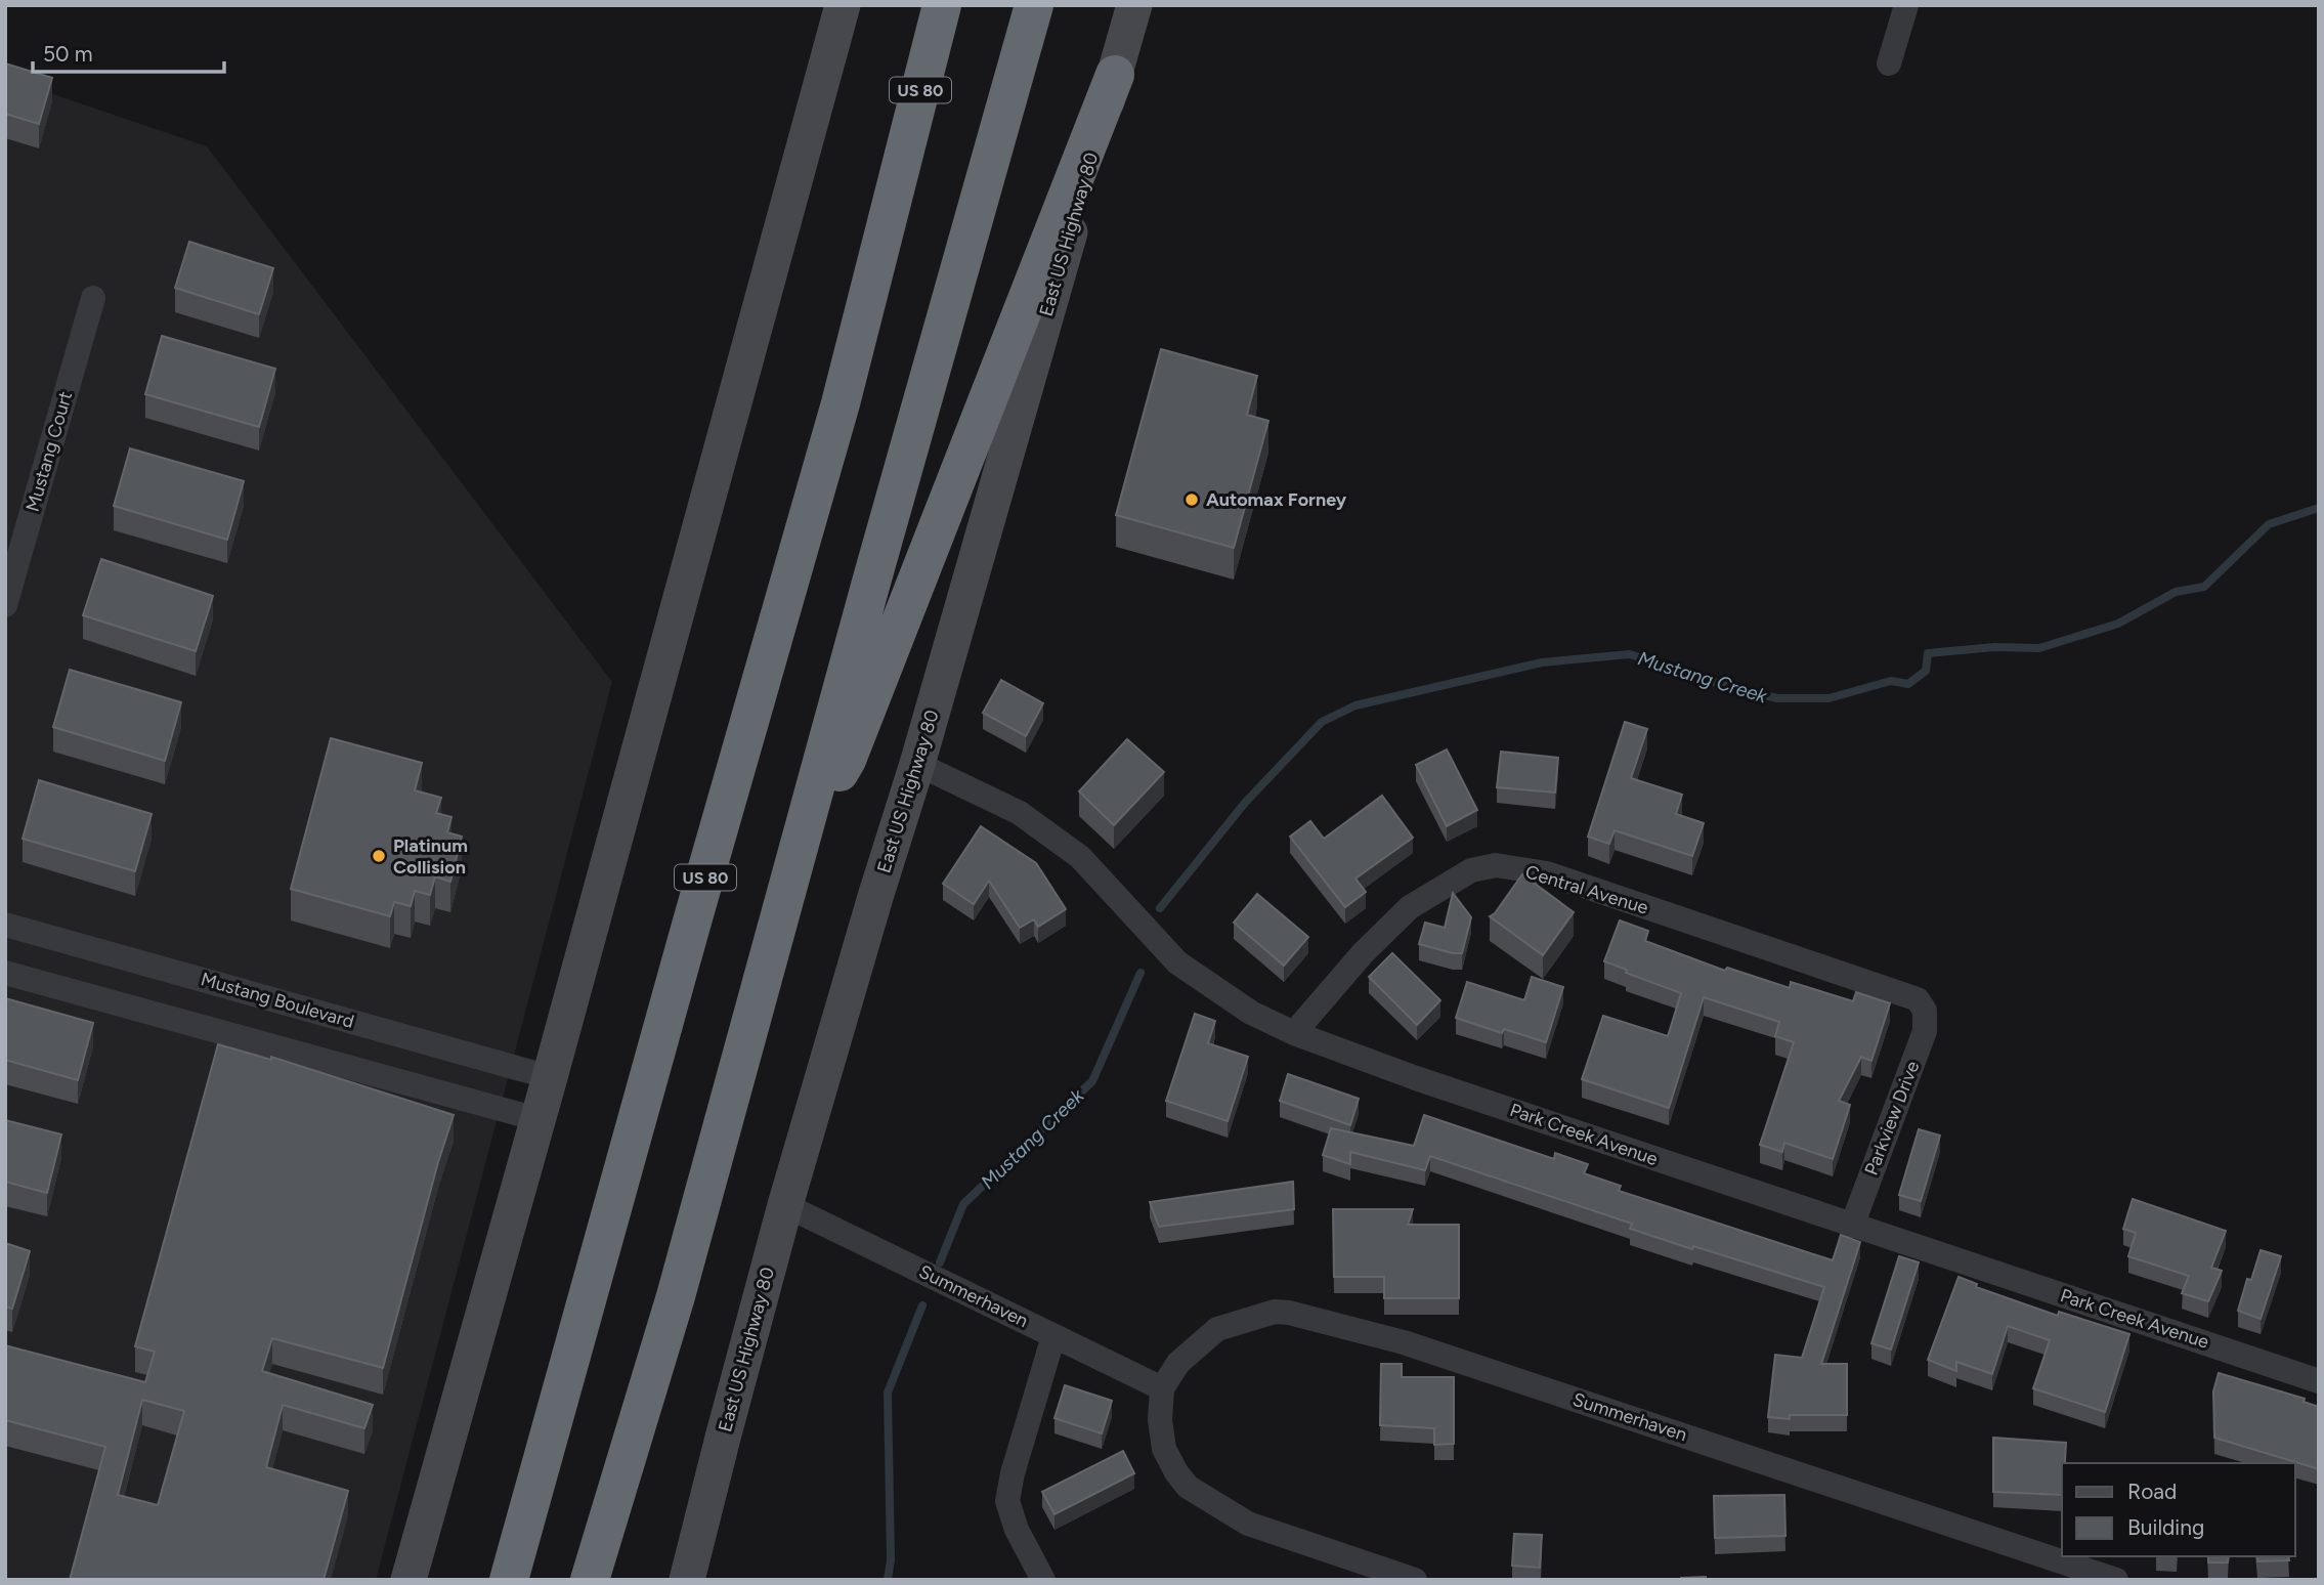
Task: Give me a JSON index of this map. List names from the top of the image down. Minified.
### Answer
{"streets":{"highway":["US 80"],"main road":["East US Highway 80"],"street":["Mustang Court","Central Avenue","Mustang Boulevard","Parkview Drive","Park Creek Avenue","Summerhaven"]},"crossings":[["East US Highway 80","Park Creek Avenue"],["East US Highway 80","Summerhaven"],["Central Avenue","Parkview Drive"],["Central Avenue","Park Creek Avenue"],["Parkview Drive","Park Creek Avenue"]],"water":["Mustang Creek"],"places":["Automax Forney","Platinum Collision"],"legend":["Road","Building"],"scale_bar":"50 m"}
